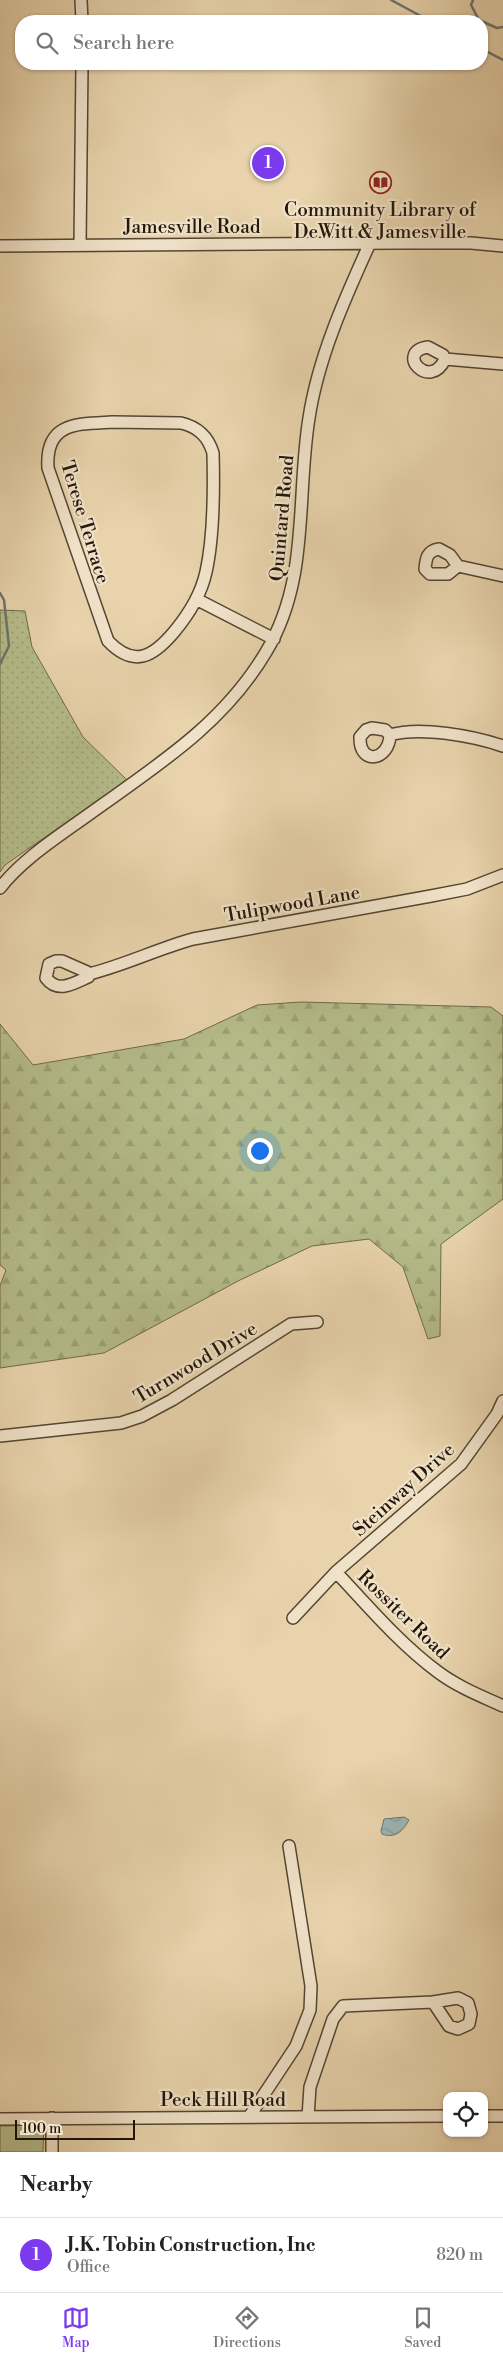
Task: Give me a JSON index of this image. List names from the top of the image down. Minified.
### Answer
{"streets":{"street":["Jamesville Road","Quintard Road","Terese Terrace","Tulipwood Lane","Turnwood Drive","Steinway Drive","Rossiter Road","Peck Hill Road"]},"crossings":[["Jamesville Road","Quintard Road"],["Steinway Drive","Rossiter Road"]],"places":{"library":["Community Library of DeWitt & Jamesville"]},"scale_bar":"100 m","page":{"search":"Search here","pins":"1","scale":"100 m","heading":"Nearby","list":[{"mark":"1","name":"J.K. Tobin Construction, Inc","note":"Office","value":"820 m"}],"nav":["Map","Directions","Saved"]}}
